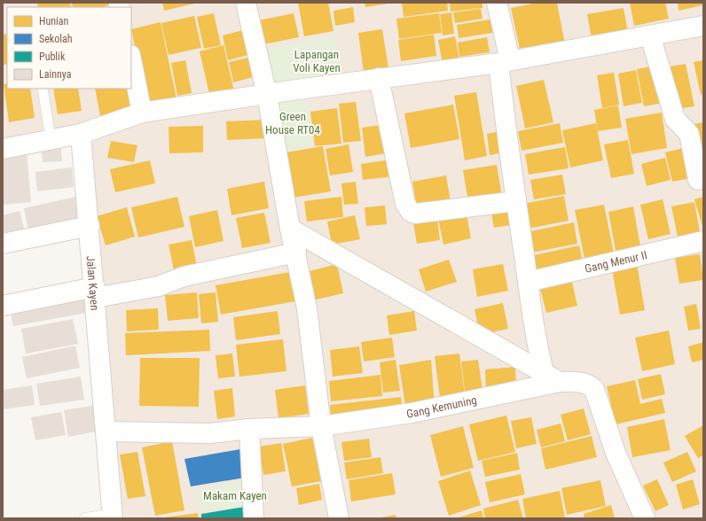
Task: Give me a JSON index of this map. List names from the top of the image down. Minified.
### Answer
{"streets":{"street":["Gang Menur II","Jalan Kayen","Gang Kemuning"]},"crossings":[["Jalan Kayen","Gang Kemuning"]],"parks":["Lapangan Voli Kayen","Green House RT04","Makam Kayen"],"legend":["Hunian","Sekolah","Publik","Lainnya"]}
